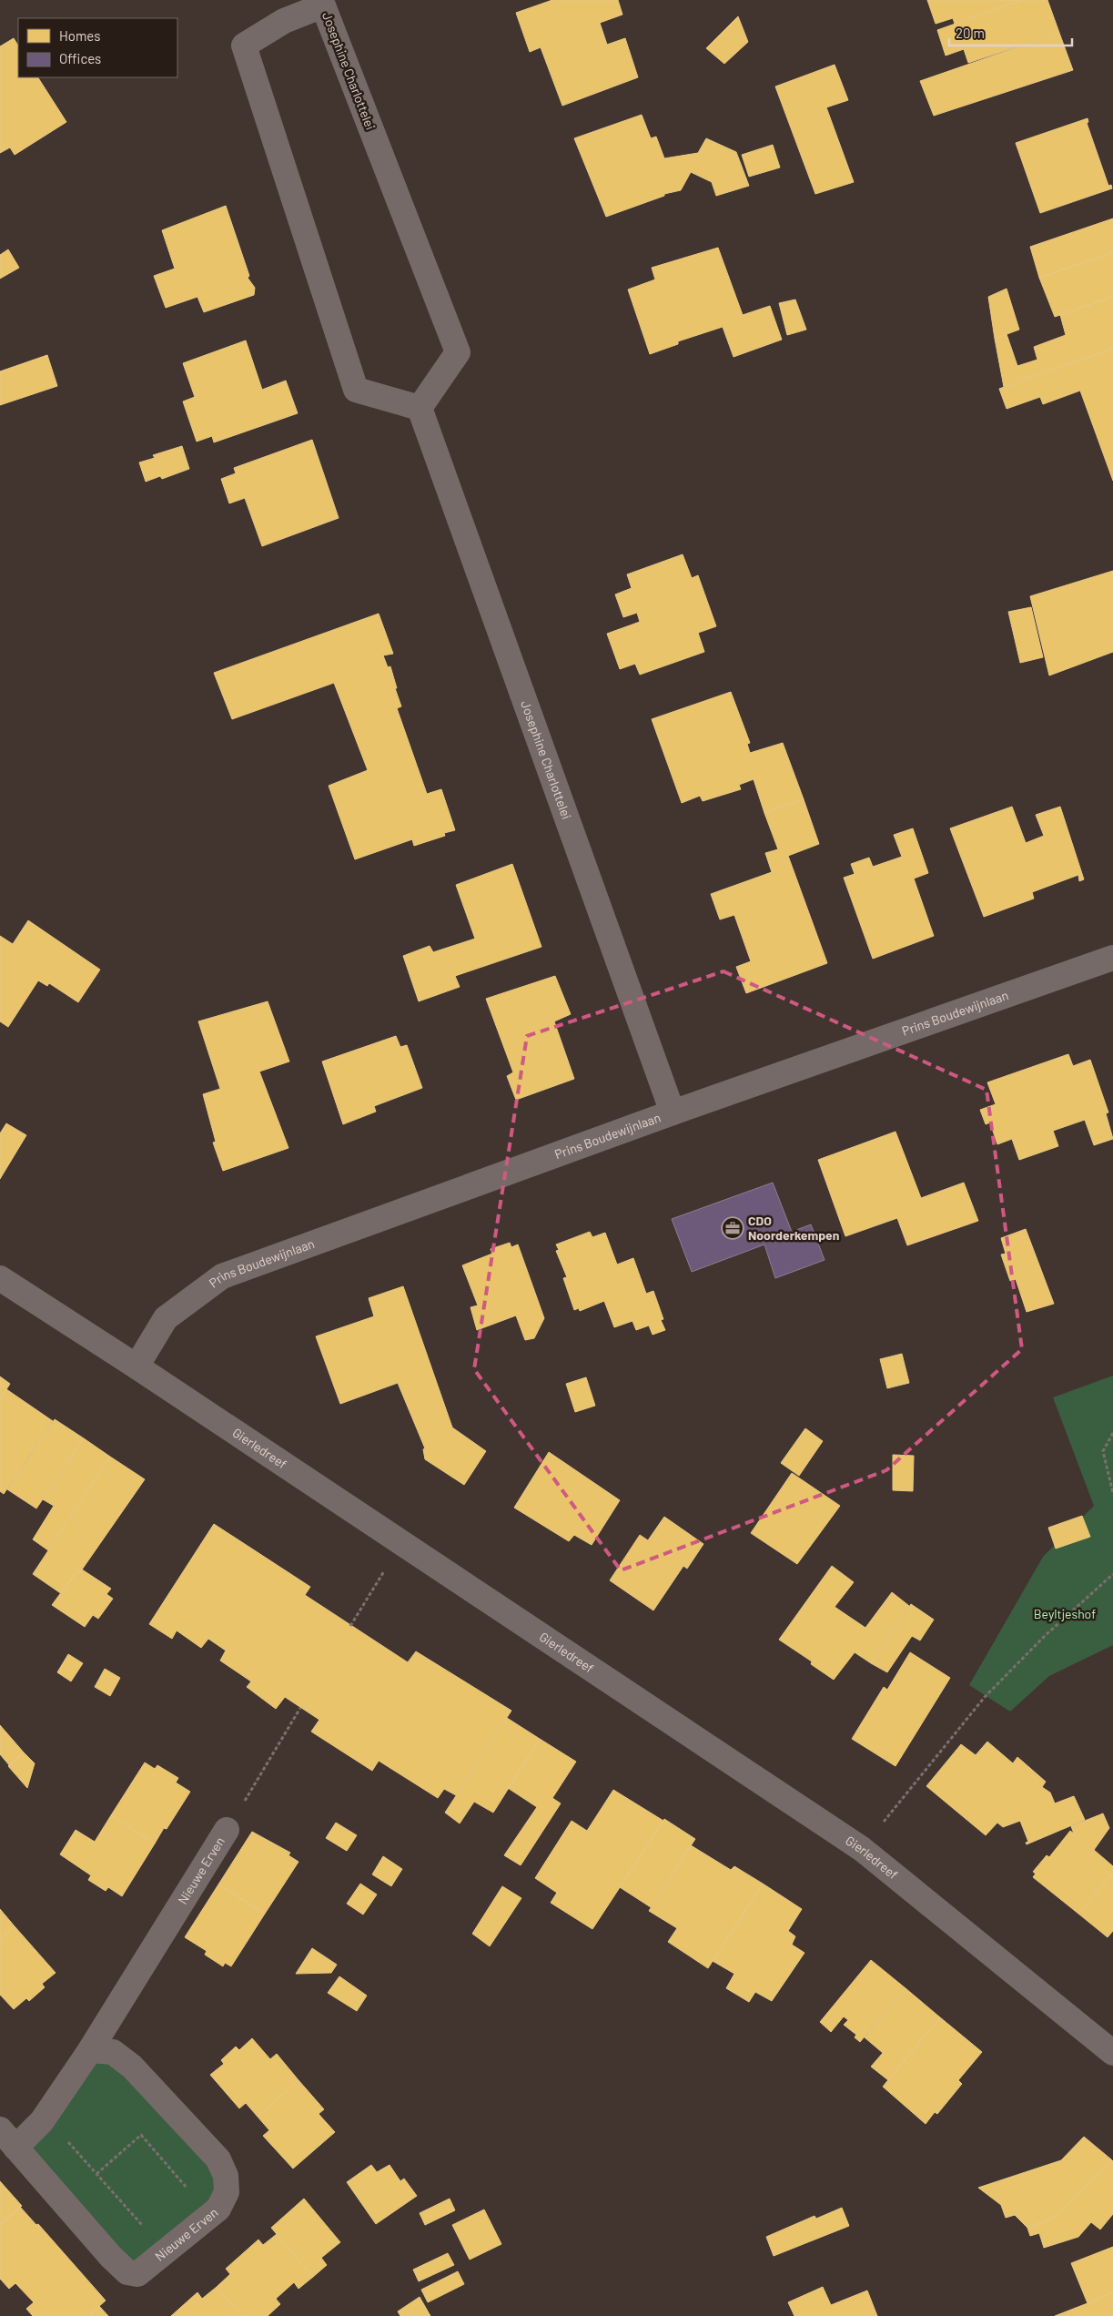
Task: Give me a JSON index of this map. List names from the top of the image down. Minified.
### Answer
{"streets":{"street":["Josephine Charlottelei","Prins Boudewijnlaan","Gierledreef","Nieuwe Erven"]},"crossings":[["Josephine Charlottelei","Prins Boudewijnlaan"],["Prins Boudewijnlaan","Gierledreef"]],"parks":["Beyltjeshof"],"places":{"office":["CDO Noorderkempen"]},"legend":["Homes","Offices"],"scale_bar":"20 m"}
